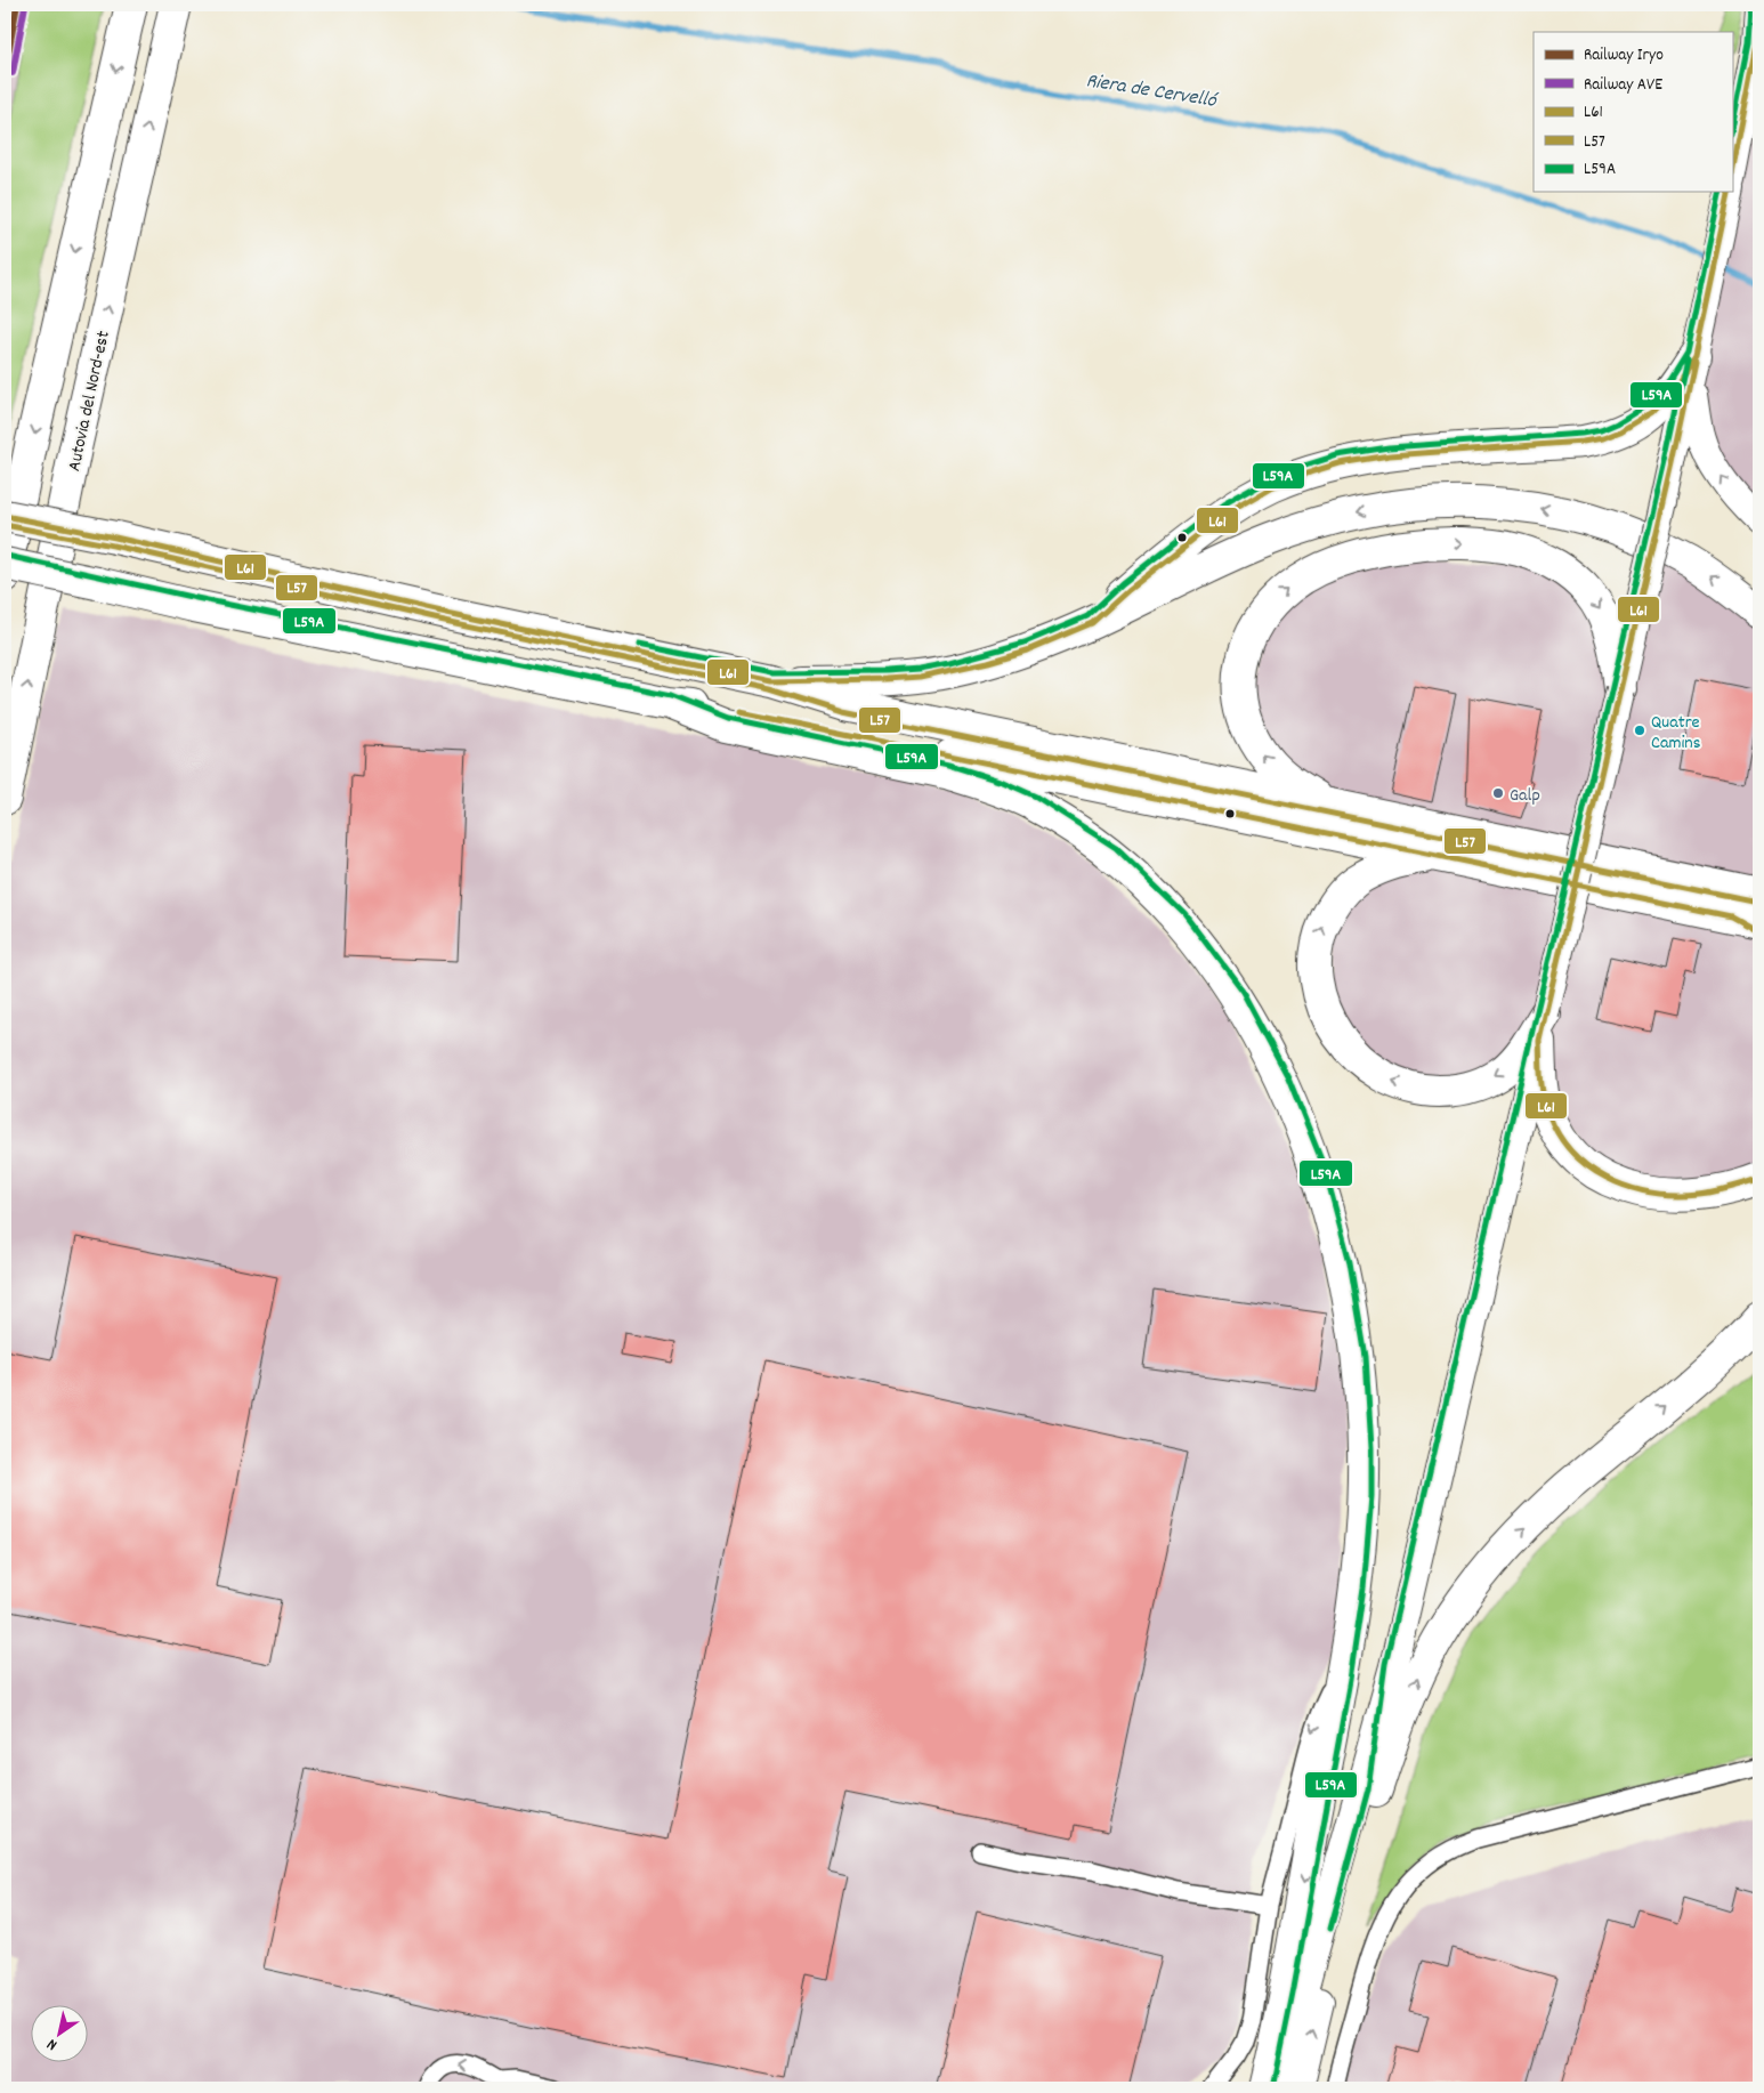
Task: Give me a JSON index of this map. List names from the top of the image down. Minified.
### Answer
{"streets":{"highway":["Autovia del Nord-est"]},"water":["Riera de Cervelló"],"places":["Quatre Camins","Galp"],"lines":["rail line Iryo","rail line AVE","transit line L61","transit line L59A","transit line L57"],"legend":["Railway Iryo","Railway AVE","L61","L57","L59A"],"north":"bottom left"}
